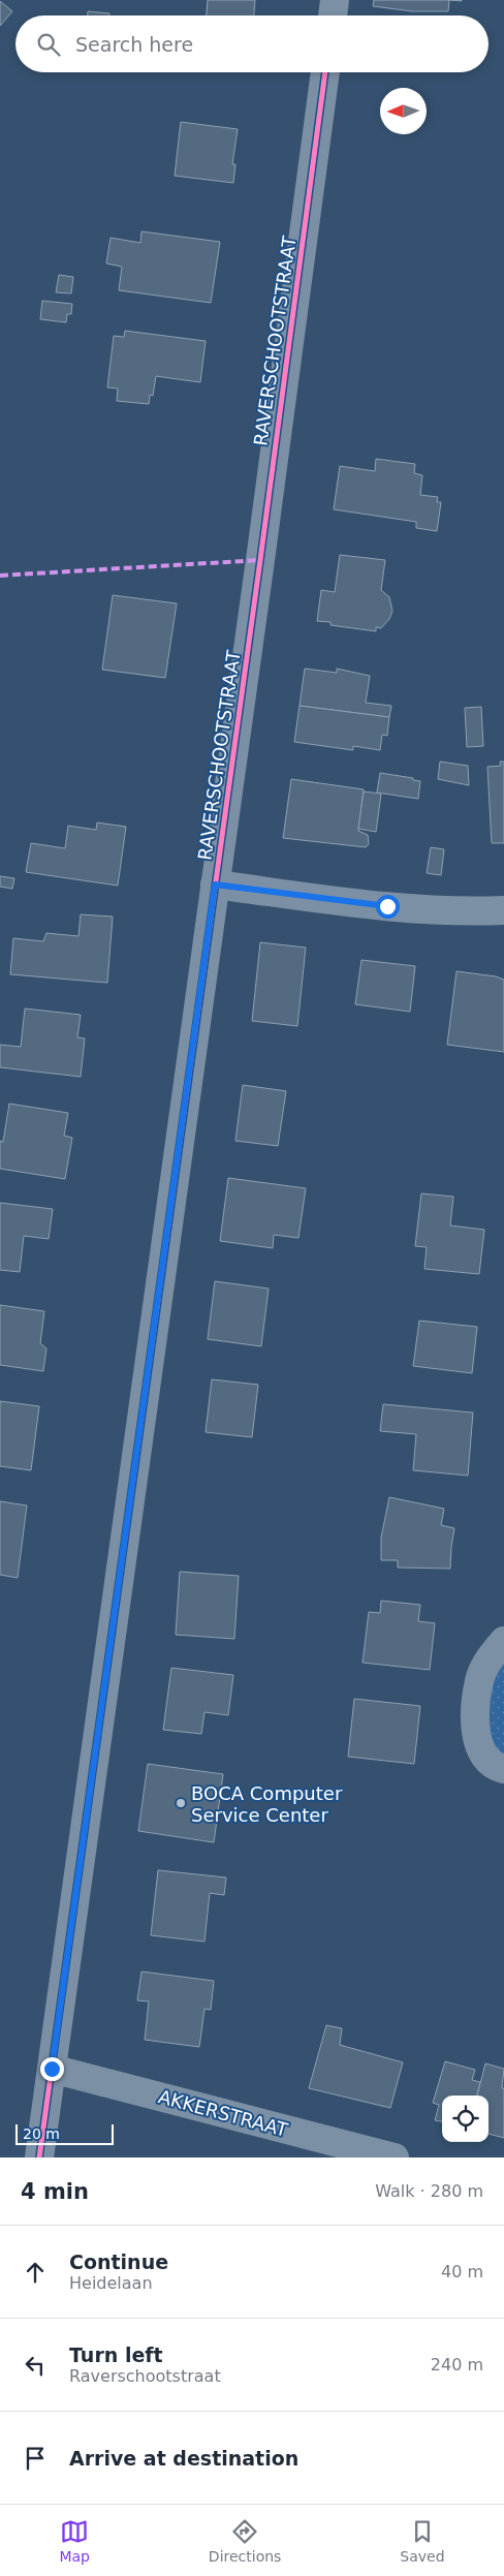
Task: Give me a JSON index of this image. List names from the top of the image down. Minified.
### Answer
{"streets":{"street":["RAVERSCHOOTSTRAAT","AKKERSTRAAT"]},"crossings":[["RAVERSCHOOTSTRAAT","AKKERSTRAAT"]],"places":["BOCA Computer Service Center"],"scale_bar":"20 m","north":"left","page":{"search":"Search here","scale":"20 m","heading":["4 min","Walk · 280 m"],"list":[["Continue","Heidelaan","40 m"],["Turn left","Raverschootstraat","240 m"],"Arrive at destination"],"nav":["Map","Directions","Saved"]}}
